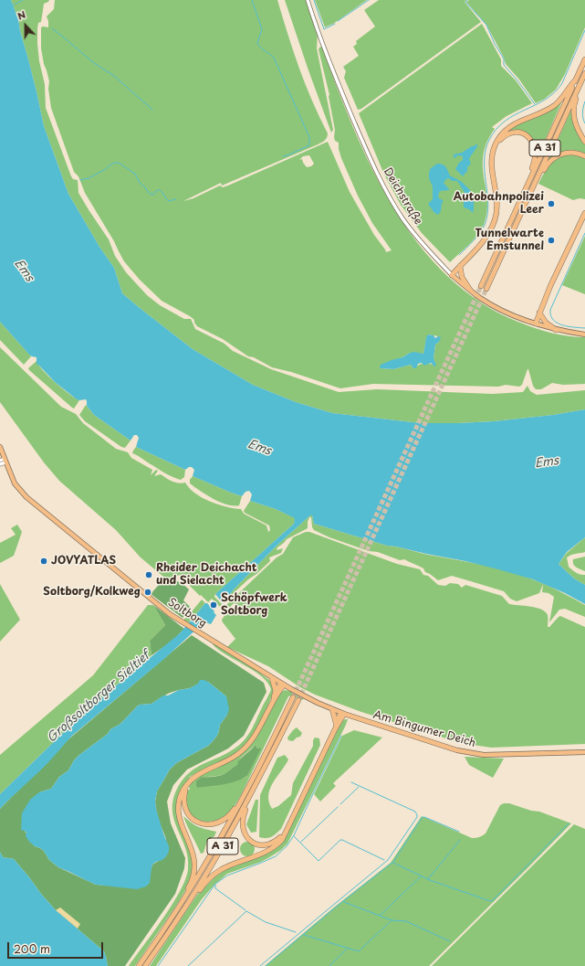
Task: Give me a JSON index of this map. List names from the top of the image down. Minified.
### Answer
{"streets":{"highway":["A 31"],"main road":["Deichstraße","Soltborg","Am Bingumer Deich"]},"crossings":[["Soltborg","Am Bingumer Deich"]],"water":["Ems","Großsoltborger Sieltief"],"places":["Autobahnpolizei Leer","Tunnelwarte Emstunnel","JOVYATLAS","Rheider Deichacht und Sielacht","Soltborg/Kolkweg","Schöpfwerk Soltborg"],"scale_bar":"200 m","north":"top"}
